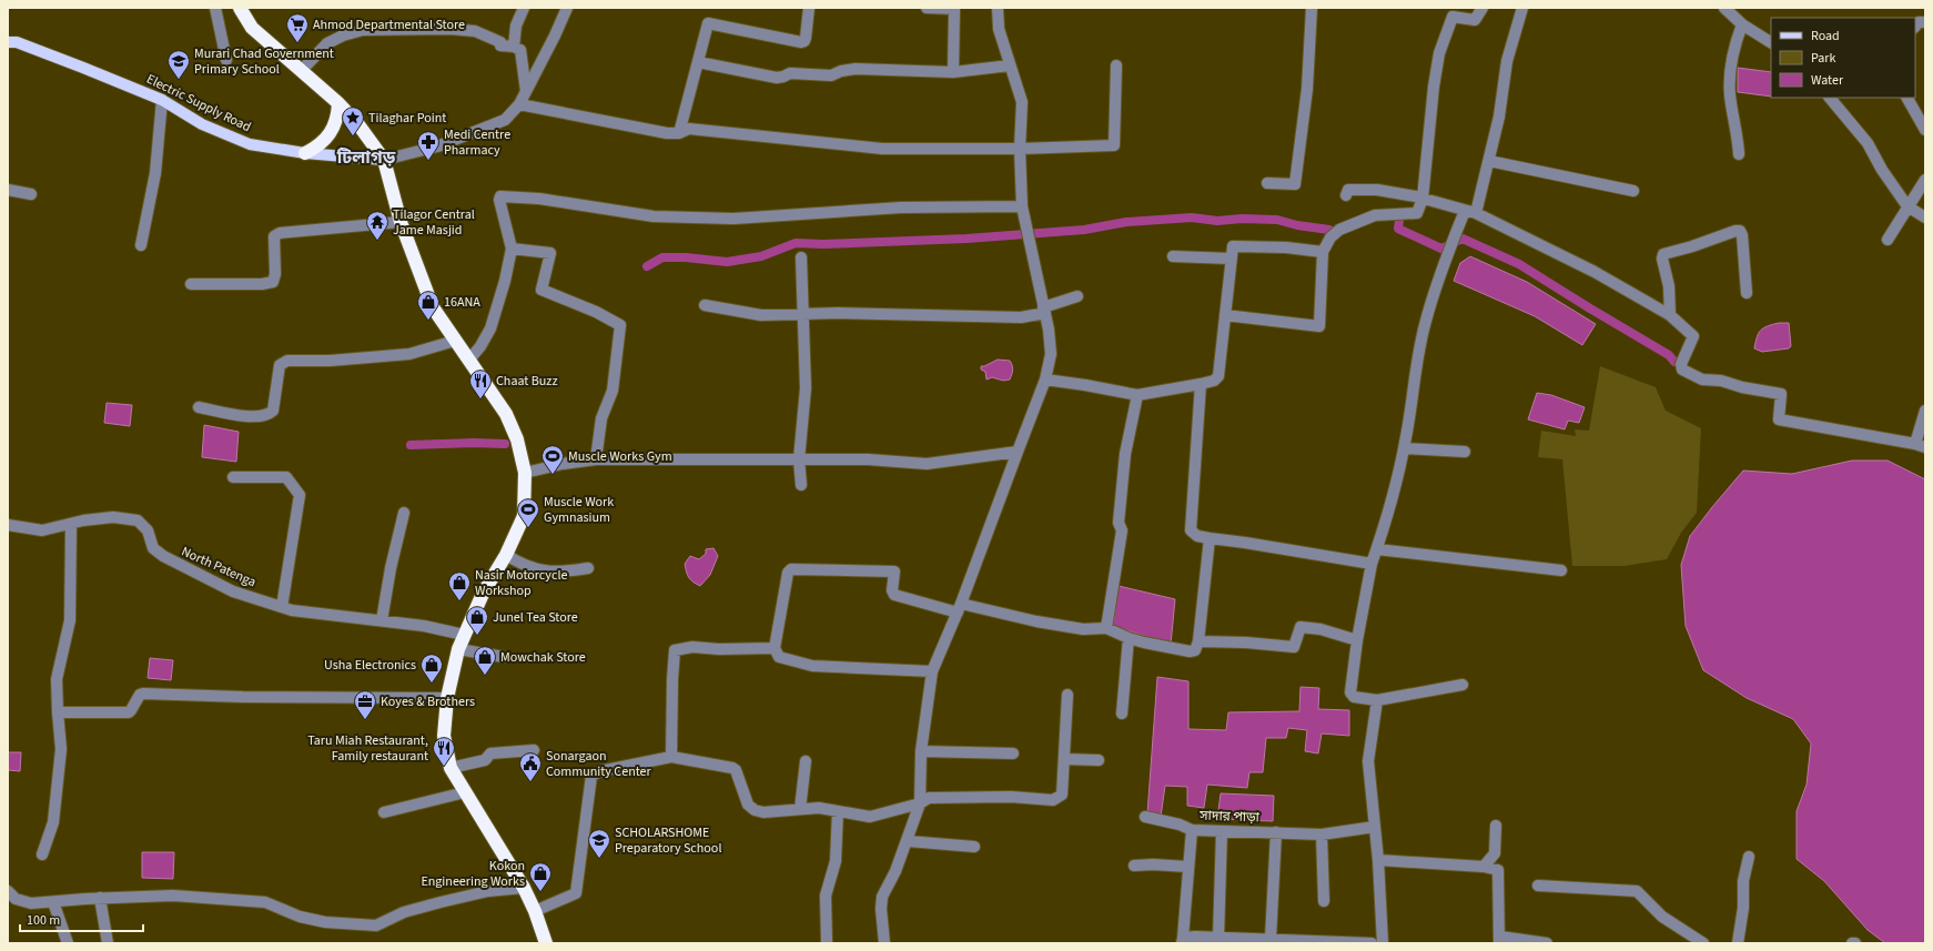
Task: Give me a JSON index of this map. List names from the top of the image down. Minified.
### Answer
{"streets":{"main road":["Electric Supply Road"],"street":["North Patenga","সাদার পাড়া"]},"districts":["টিলাগড়"],"places":{"supermarket":["Ahmod Departmental Store"],"school or university":["Murari Chad Government Primary School","SCHOLARSHOME Preparatory School"],"place":["Tilaghar Point"],"pharmacy":["Medi Centre Pharmacy"],"temple":["Tilagor Central Jame Masjid"],"shop":["16ANA","Nasir Motorcycle Workshop","Junel Tea Store","Mowchak Store","Usha Electronics","Kokon Engineering Works"],"restaurant":["Chaat Buzz","Taru Miah Restaurant, Family restaurant"],"sports":["Muscle Works Gym","Muscle Work Gymnasium"],"office":["Koyes & Brothers"],"public building":["Sonargaon Community Center"]},"legend":["Road","Park","Water"],"scale_bar":"100 m"}
